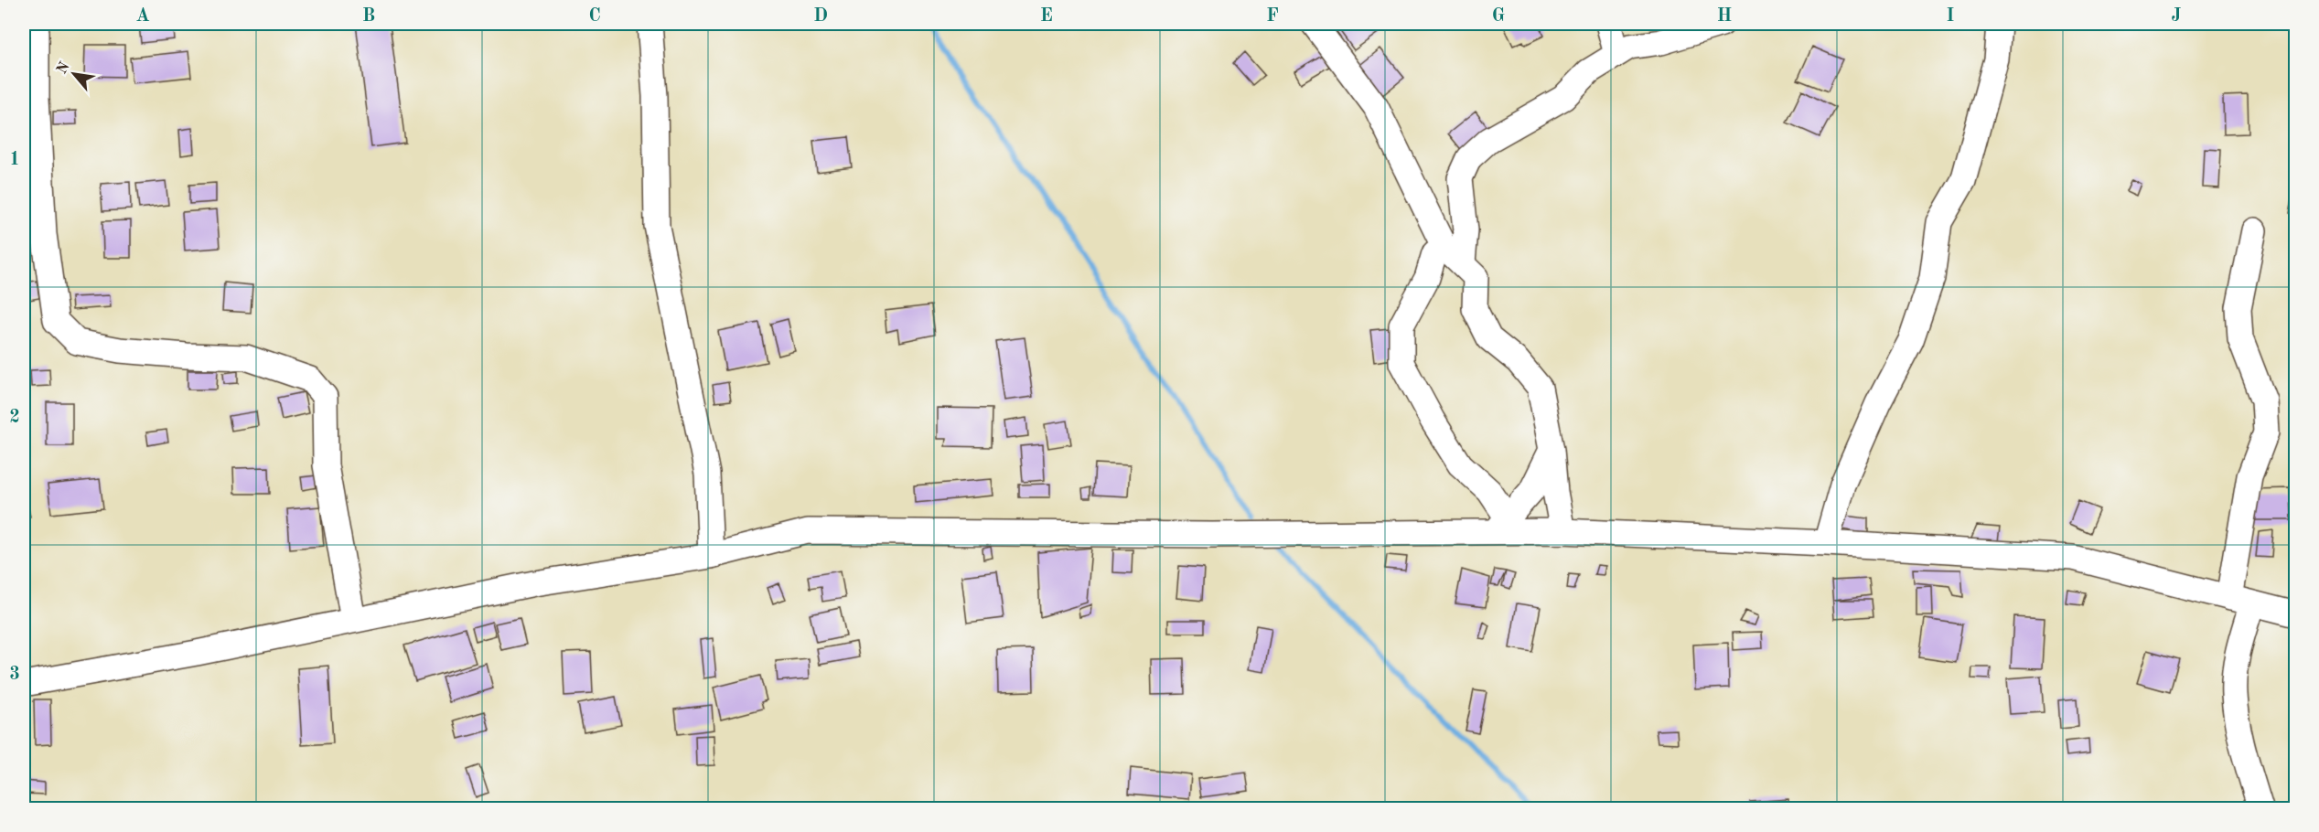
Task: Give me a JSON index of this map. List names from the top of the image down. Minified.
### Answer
{"north":"top left","grid":{"columns":["A","B","C","D","E","F","G","H","I","J"],"rows":["1","2","3"]}}
